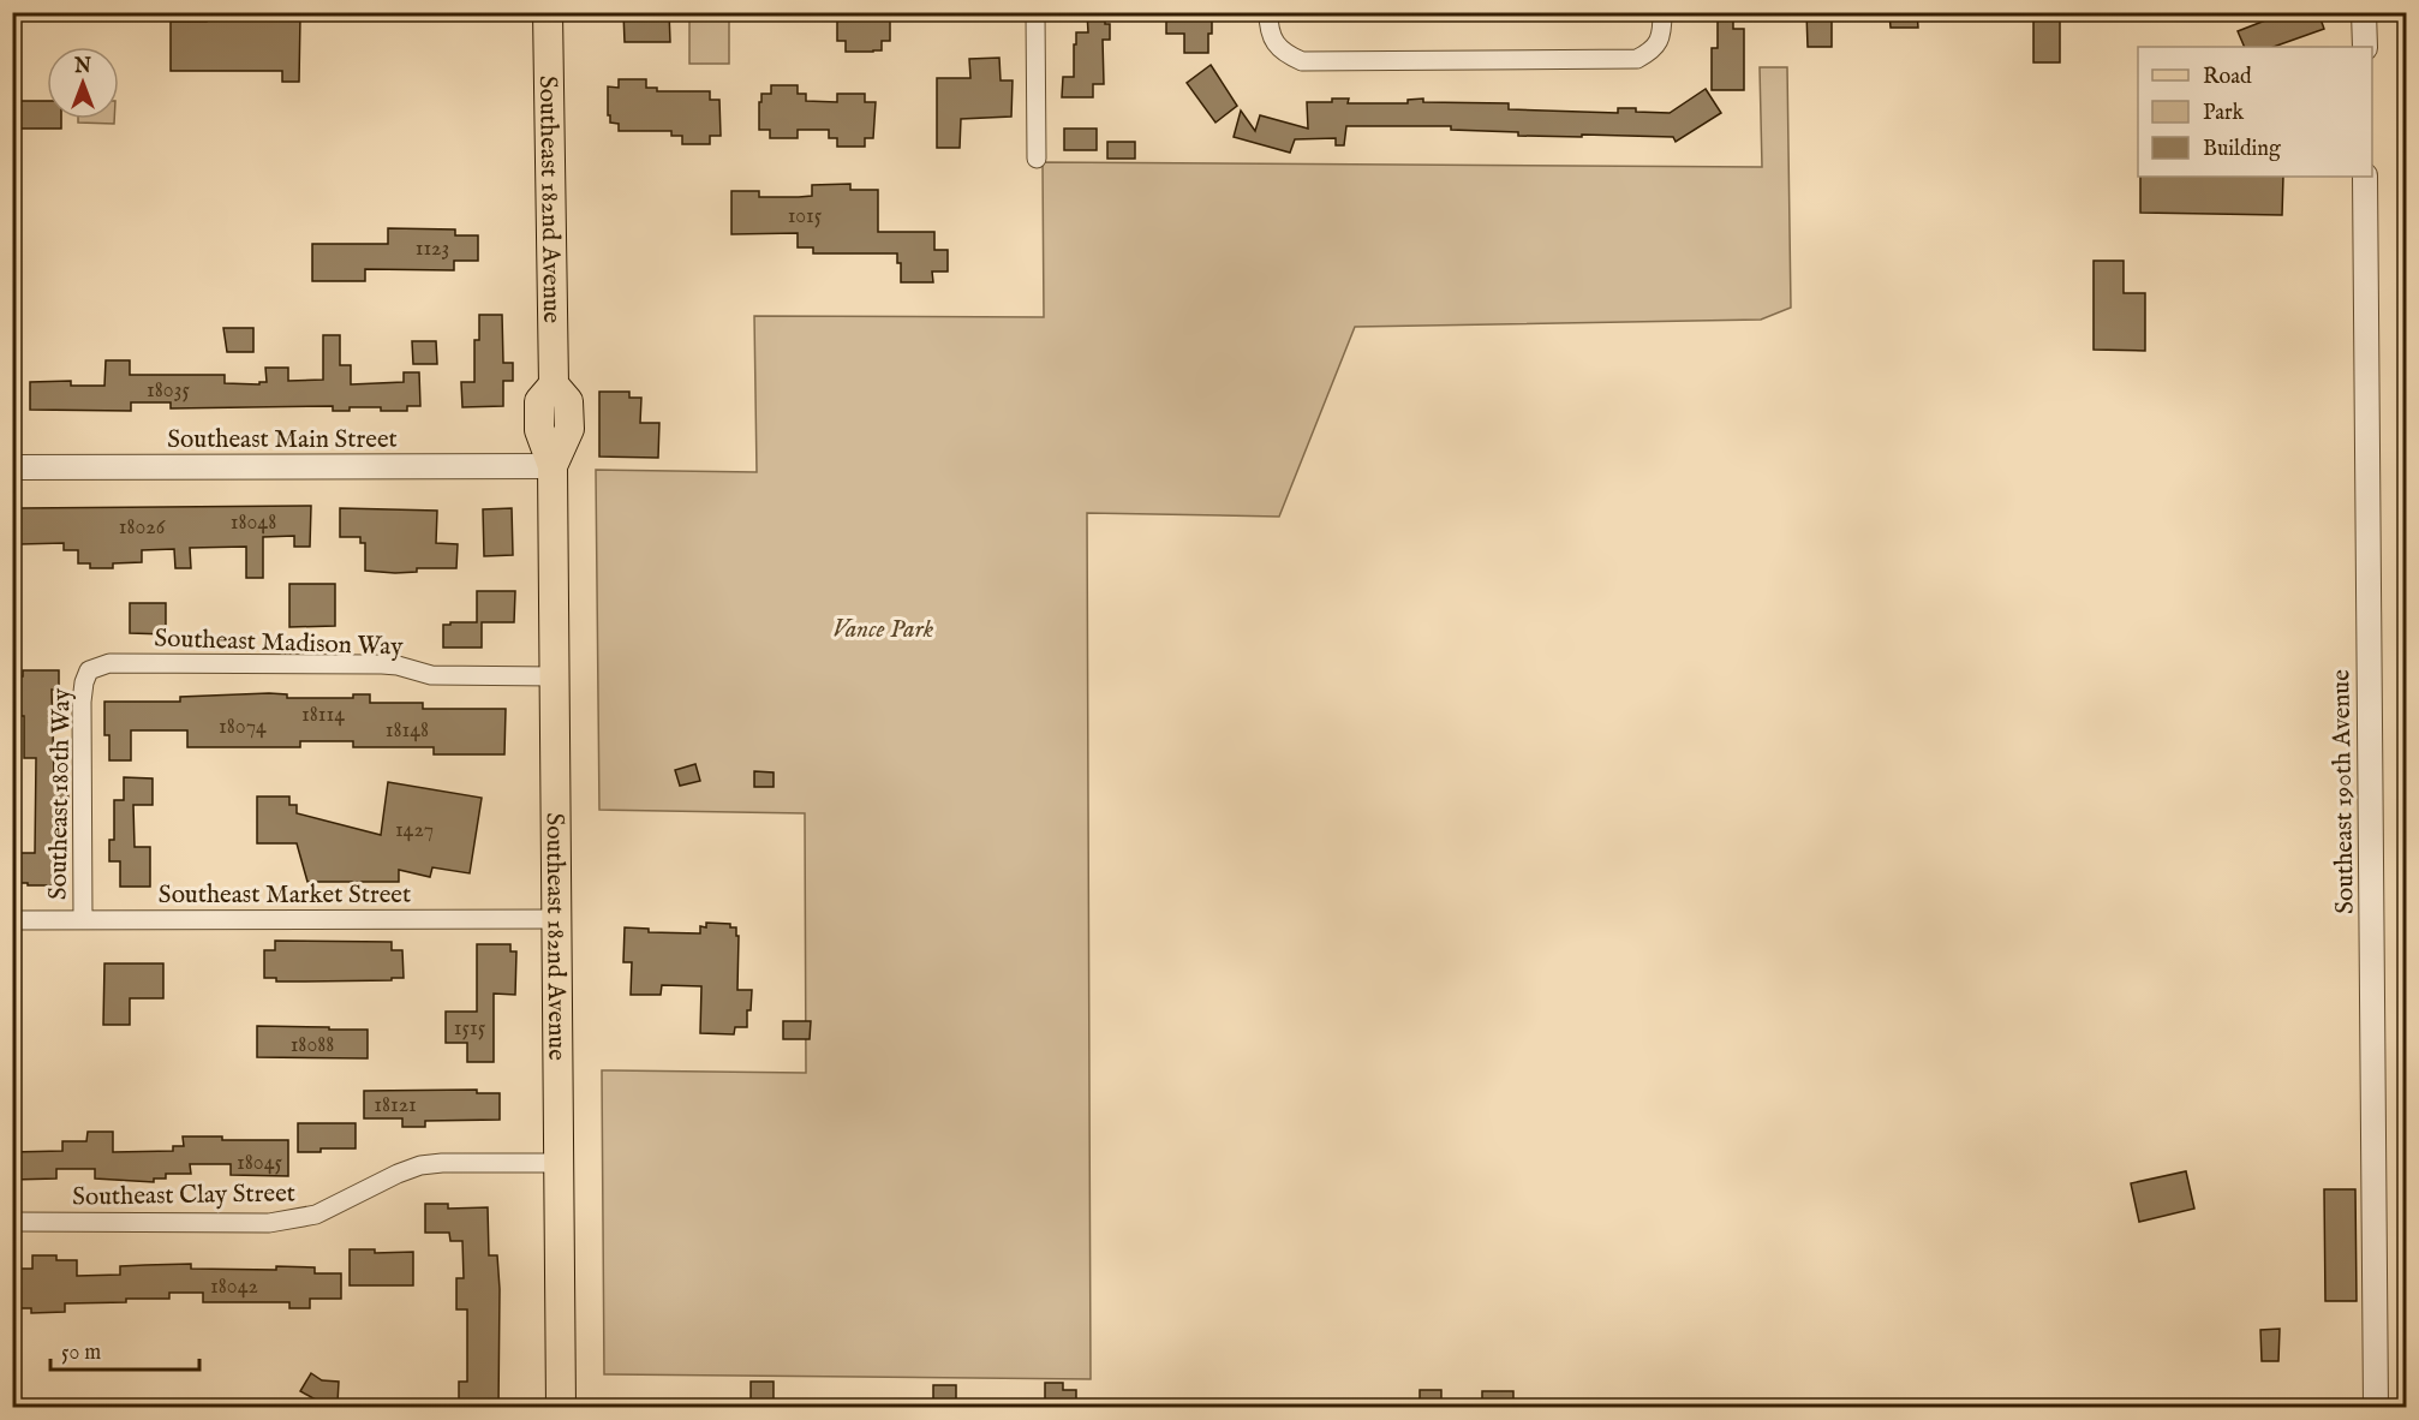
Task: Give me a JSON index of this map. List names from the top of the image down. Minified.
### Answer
{"streets":{"main road":["Southeast 182nd Avenue"],"street":["Southeast Main Street","Southeast Madison Way","Southeast 190th Avenue","Southeast 180th Way","Southeast Market Street","Southeast Clay Street"]},"crossings":[["Southeast 182nd Avenue","Southeast Main Street"],["Southeast 182nd Avenue","Southeast Madison Way"],["Southeast 182nd Avenue","Southeast Market Street"],["Southeast 182nd Avenue","Southeast Clay Street"],["Southeast Madison Way","Southeast 180th Way"],["Southeast 180th Way","Southeast Market Street"]],"parks":["Vance Park"],"house_numbers":["1015","1123","18035","18048","18026","18114","18074","18148","1427","1515","18088","18121","18045","18042"],"legend":["Road","Park","Building"],"scale_bar":"50 m","north":"top"}
